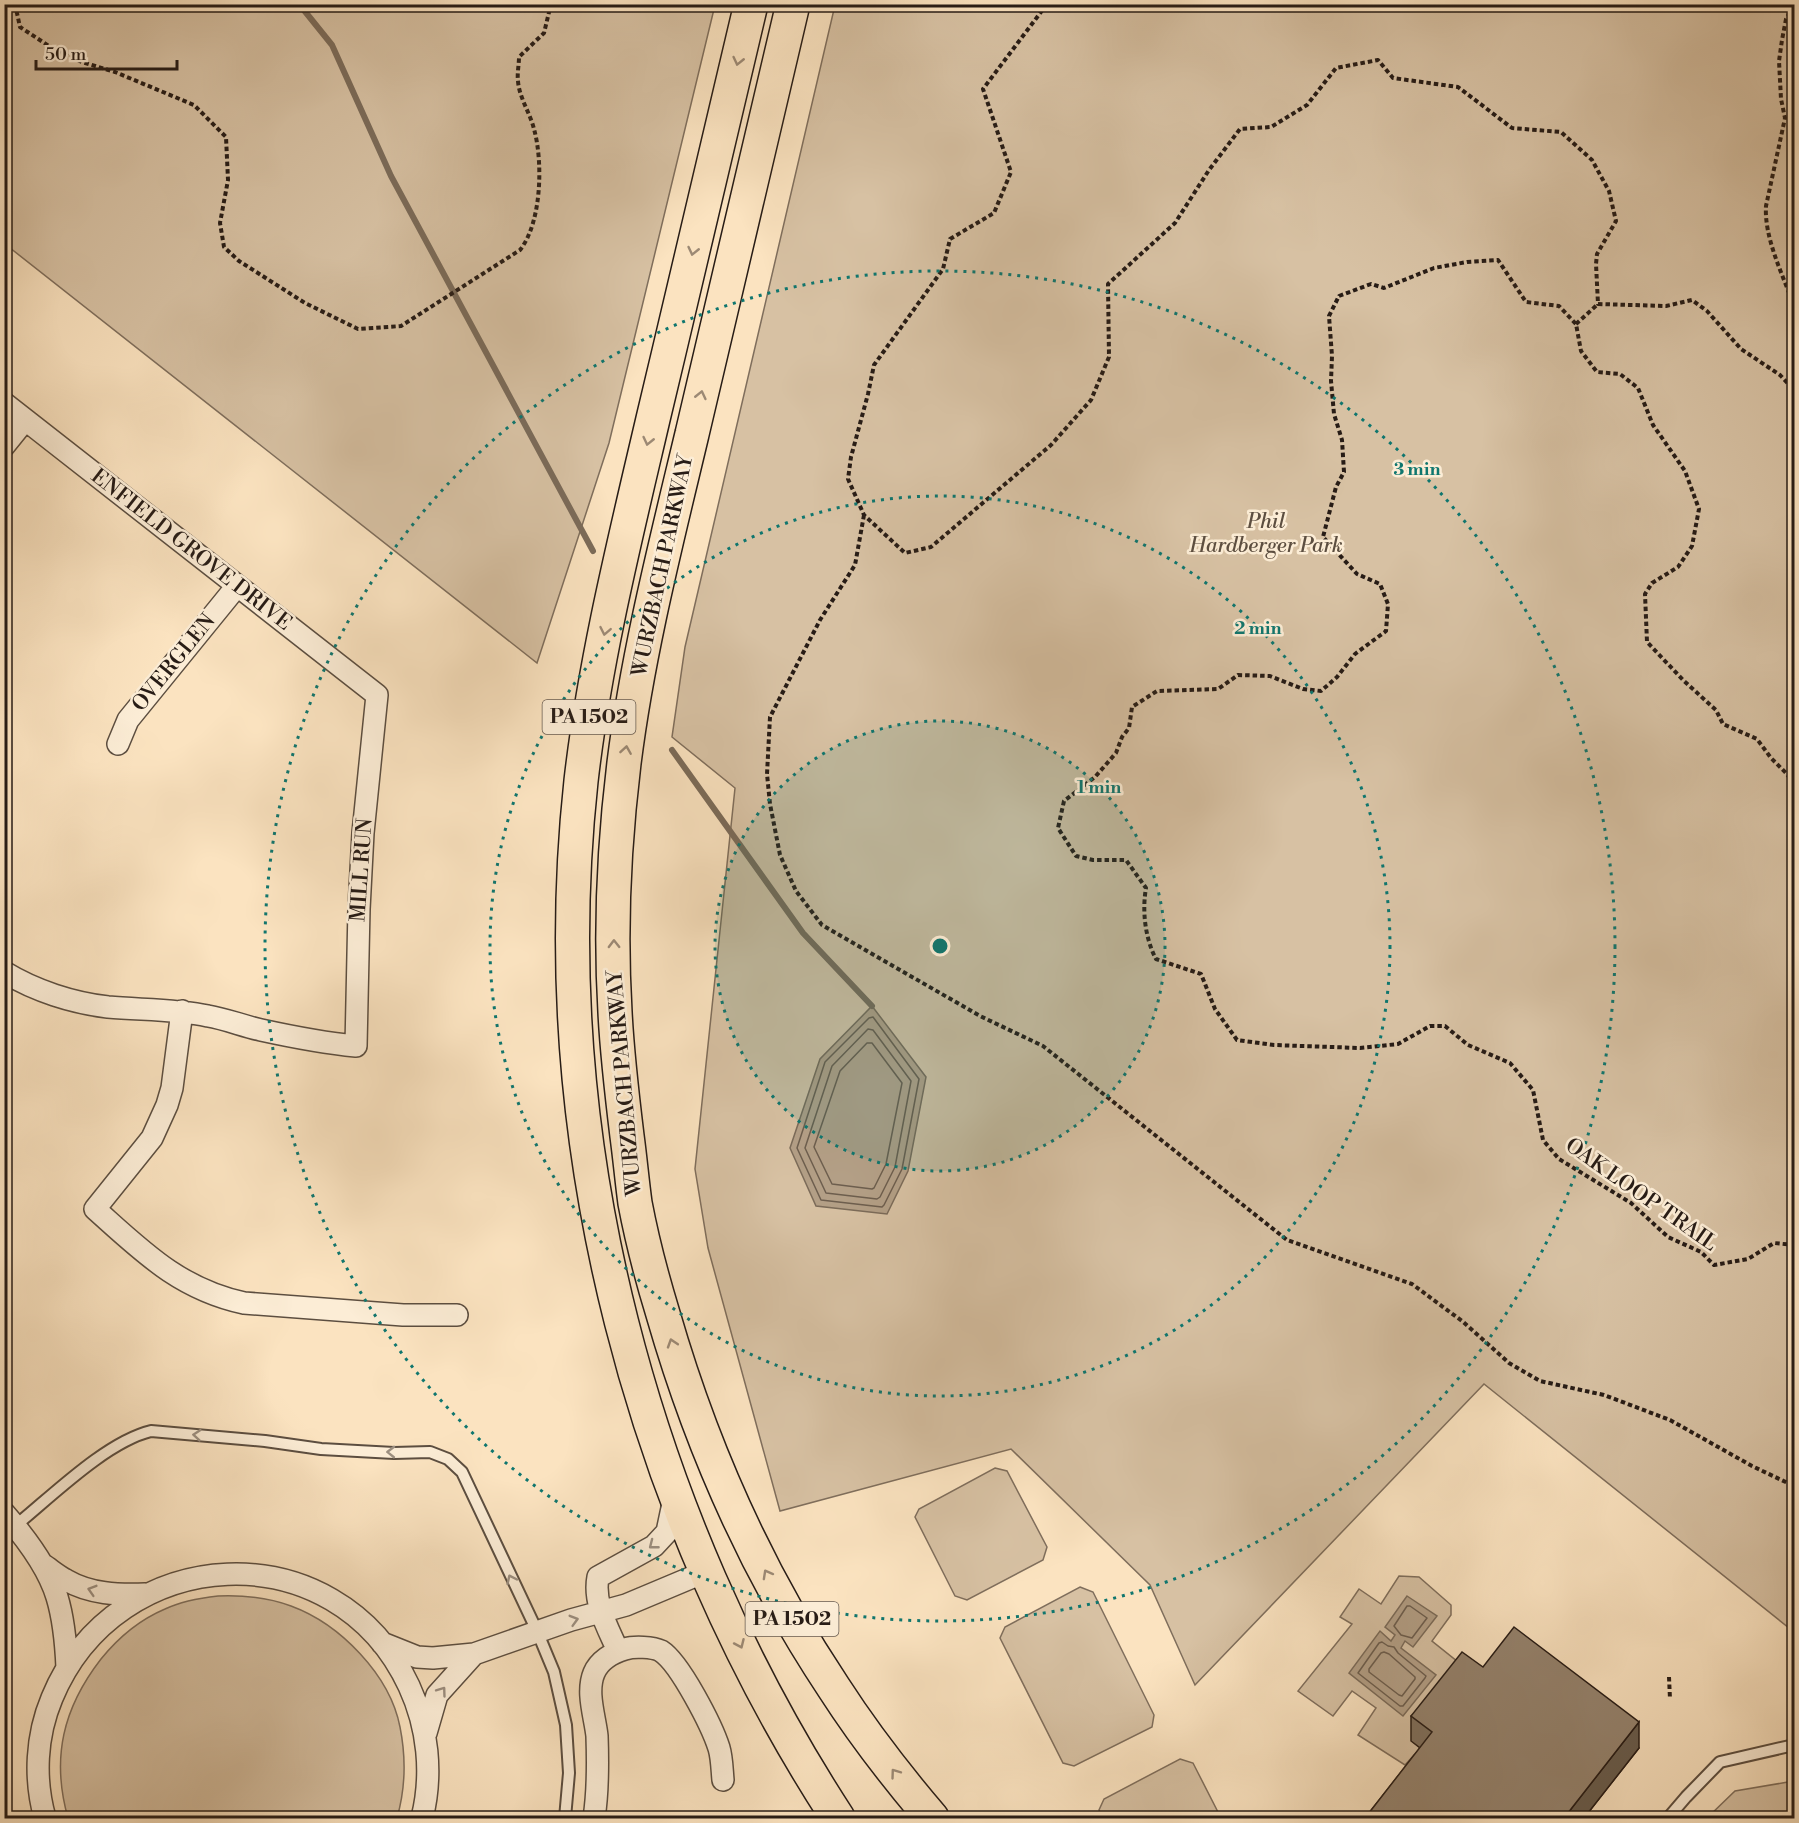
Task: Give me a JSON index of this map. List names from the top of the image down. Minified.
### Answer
{"streets":{"highway":["WURZBACH PARKWAY","PA 1502"],"street":["ENFIELD GROVE DRIVE","OVERGLEN","MILL RUN"],"path":["OAK LOOP TRAIL"]},"crossings":[["ENFIELD GROVE DRIVE","OVERGLEN"],["ENFIELD GROVE DRIVE","MILL RUN"]],"parks":["Phil Hardberger Park"],"scale_bar":"50 m","rings":["3 min","2 min","1 min"]}
